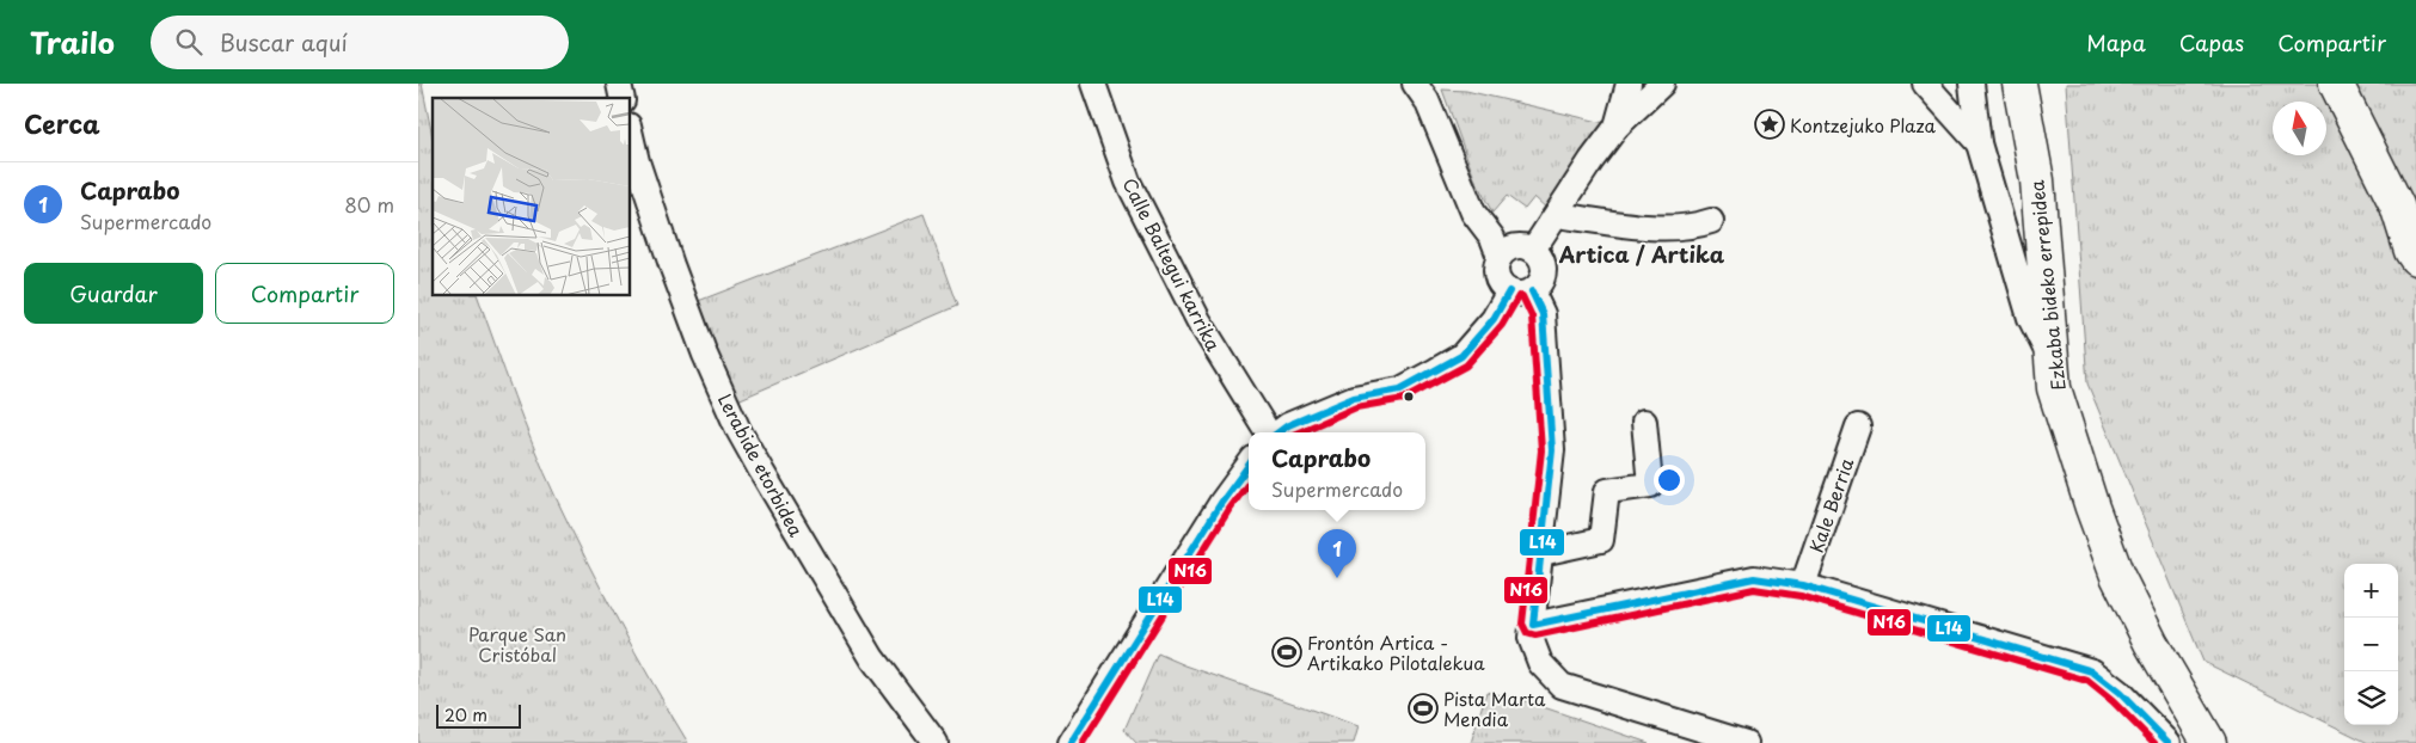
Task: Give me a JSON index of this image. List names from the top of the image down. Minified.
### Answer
{"streets":{"street":["Calle Baltegui karrika","Ezkaba bideko errepidea","Lerabide etorbidea","Kale Berria"]},"districts":["Artica / Artika"],"parks":["Parque San Cristóbal"],"places":{"place":["Kontzejuko Plaza"],"sports":["Frontón Artica - Artikako Pilotalekua","Pista Marta Mendia"]},"lines":["transit line L14","transit line N16"],"scale_bar":"20 m","north":"top","page":{"header":"Trailo","search":"Buscar aquí","nav":["Mapa","Capas","Compartir"],"heading":"Cerca","list":[{"mark":"1","name":"Caprabo","note":"Supermercado","value":"80 m"}],"buttons":["Guardar","Compartir"],"popup":["Caprabo","Supermercado"],"pins":"1","map_buttons":["+","−"],"scale":"20 m"}}
